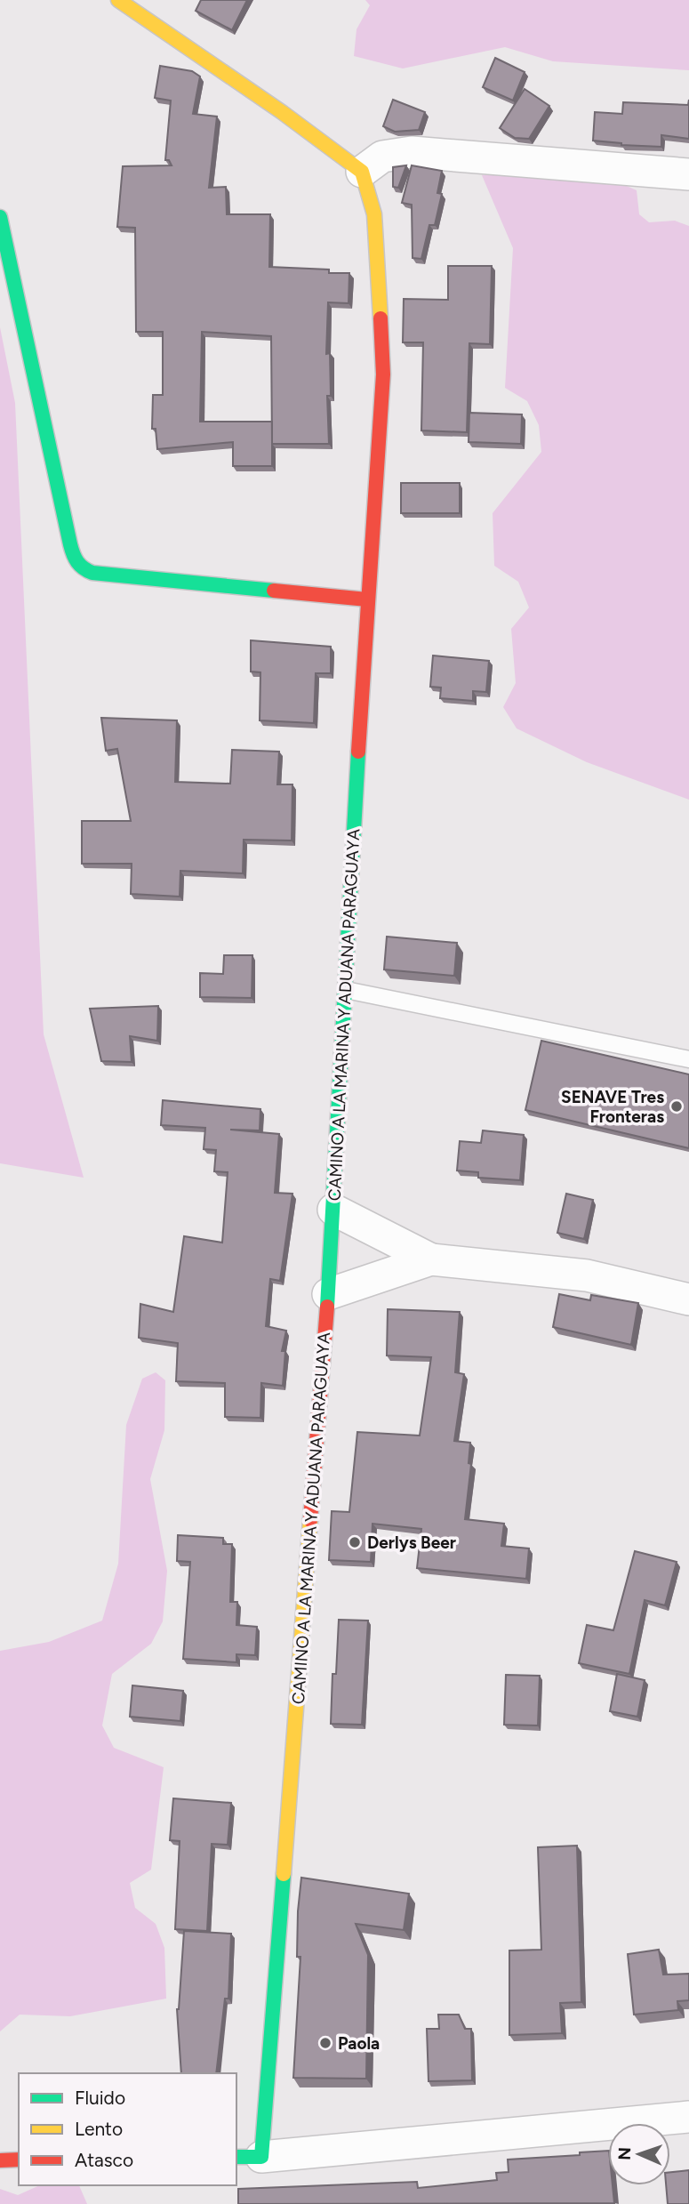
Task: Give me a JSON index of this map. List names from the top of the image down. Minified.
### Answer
{"streets":{"street":["CAMINO A LA MARINA Y ADUANA PARAGUAYA"]},"places":["SENAVE Tres Fronteras","Derlys Beer","Paola"],"legend":["Fluido","Lento","Atasco"],"north":"left"}
